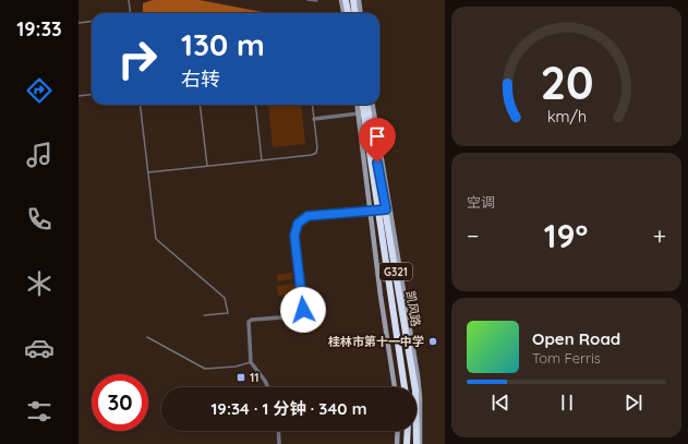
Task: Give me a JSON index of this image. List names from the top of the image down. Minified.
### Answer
{"streets":{"highway":["G321","凯风路"]},"places":{"other":["桂林市第十一中学"],"transit":["11"]},"page":{"tabs":"19:33","turn":["130 m","右转"],"tile":"空调","heat":["−","19°","+"],"song":["Open Road","Tom Ferris"],"limit":"30","trip":"19:34 · 1 分钟 · 340 m","gauge":["20","km/h"]}}
